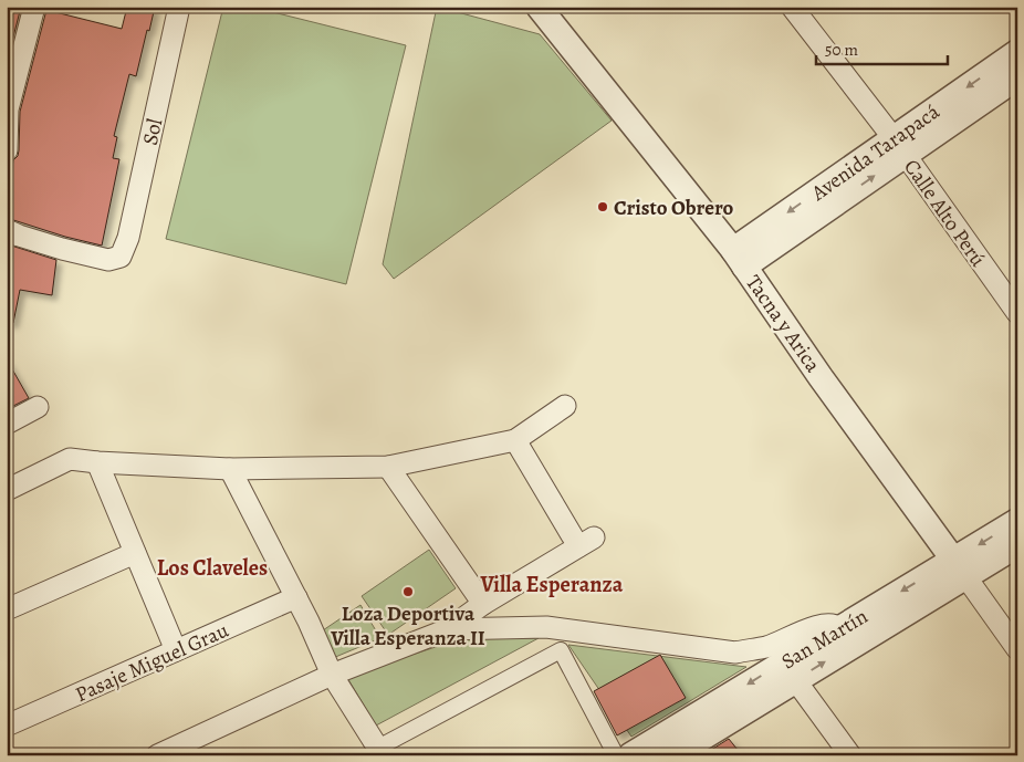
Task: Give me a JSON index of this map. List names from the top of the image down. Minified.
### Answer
{"streets":{"street":["Sol","Avenida Tarapacá","Calle Alto Perú","Tacna y Arica","San Martín","Pasaje Miguel Grau"]},"crossings":[["Avenida Tarapacá","Calle Alto Perú"],["Avenida Tarapacá","Tacna y Arica"],["Tacna y Arica","San Martín"]],"districts":["Los Claveles","Villa Esperanza"],"places":["Cristo Obrero","Loza Deportiva Villa Esperanza II"],"scale_bar":"50 m"}
